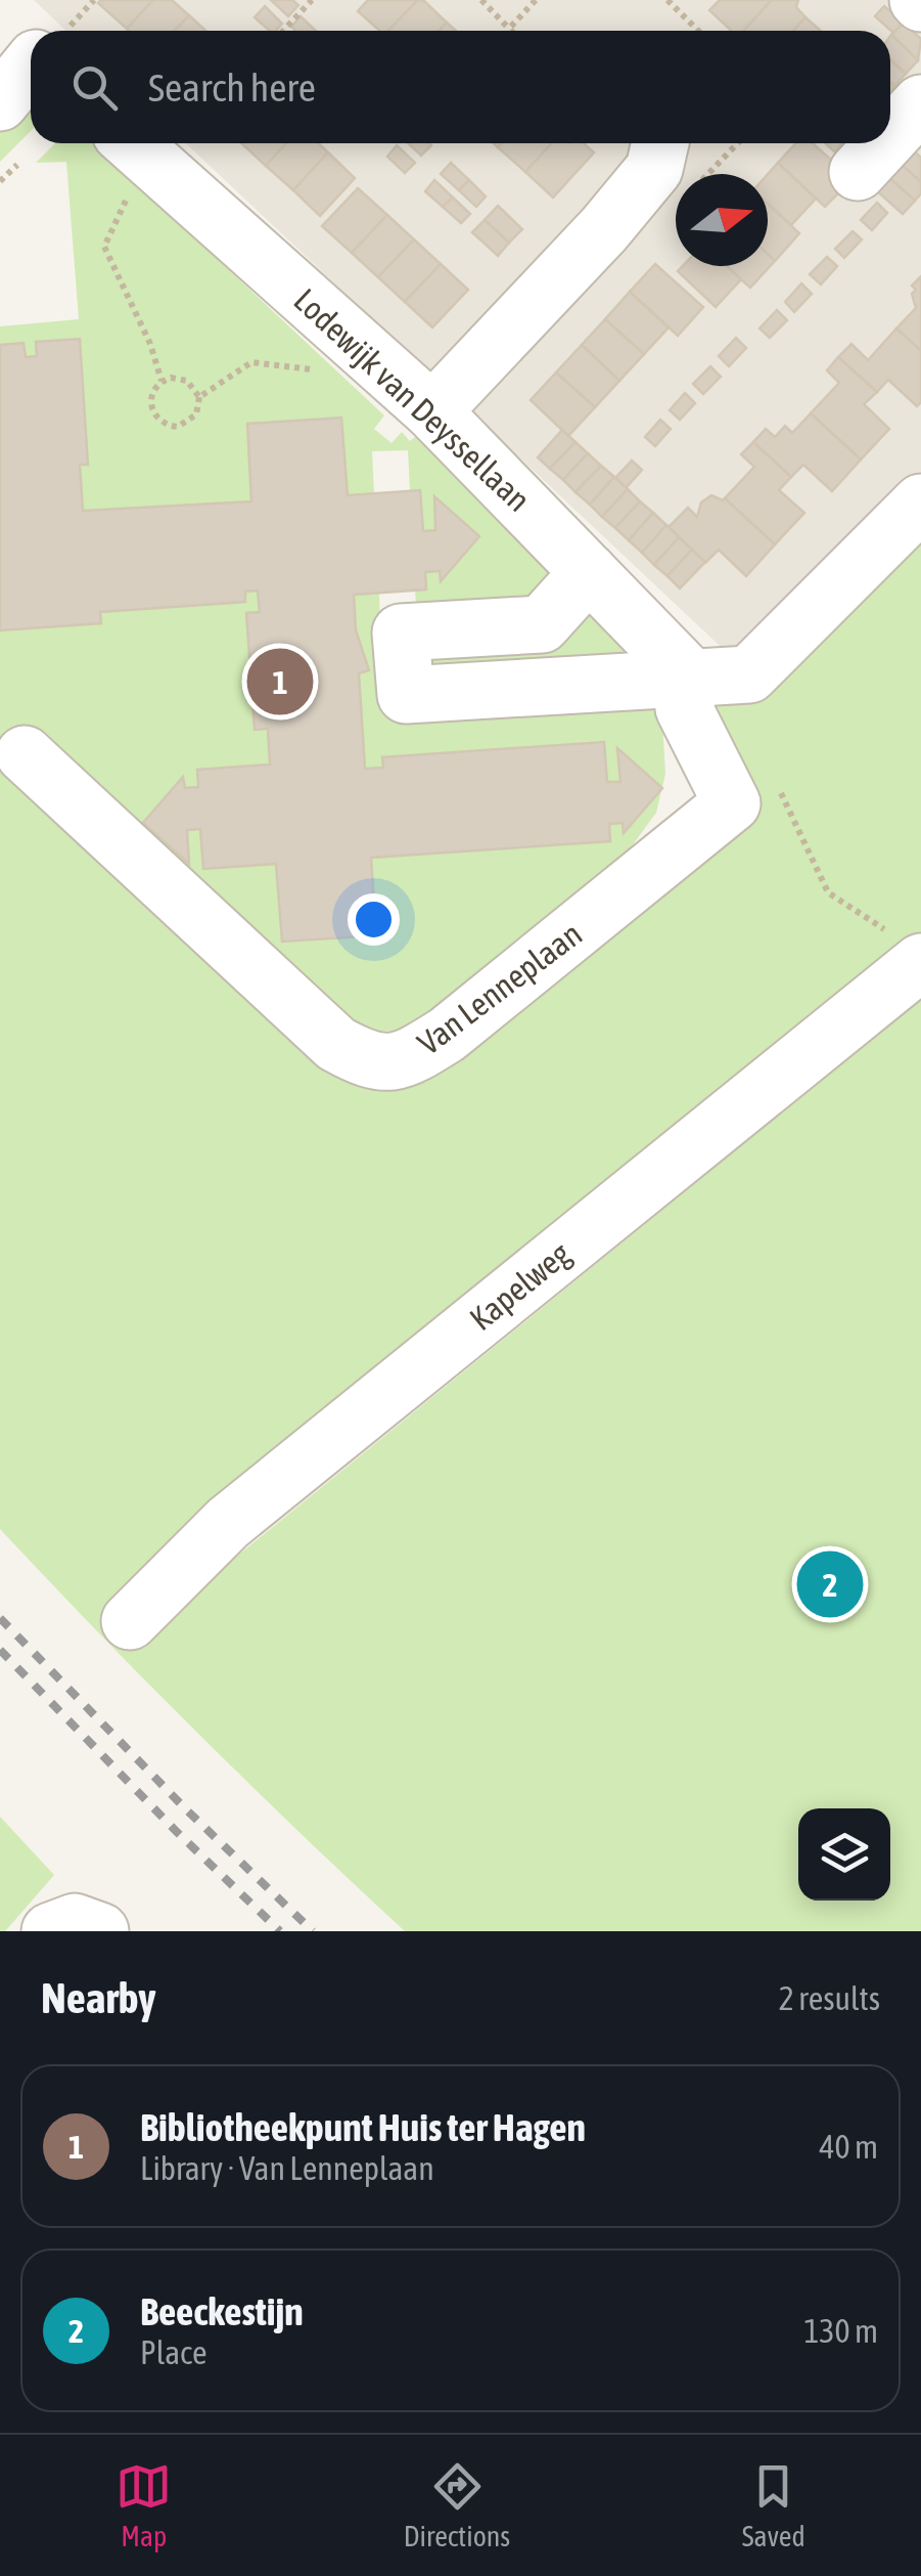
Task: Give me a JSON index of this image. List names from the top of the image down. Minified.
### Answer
{"streets":{"street":["Lodewijk van Deyssellaan","Van Lenneplaan","Kapelweg"]},"crossings":[["Lodewijk van Deyssellaan","Van Lenneplaan"]],"north":"right","page":{"search":"Search here","pins":["1","2"],"heading":["Nearby","2 results"],"list":[{"mark":"1","name":"Bibliotheekpunt Huis ter Hagen","note":"Library · Van Lenneplaan","value":"40 m"},{"mark":"2","name":"Beeckestijn","note":"Place","value":"130 m"}],"nav":["Map","Directions","Saved"]}}
